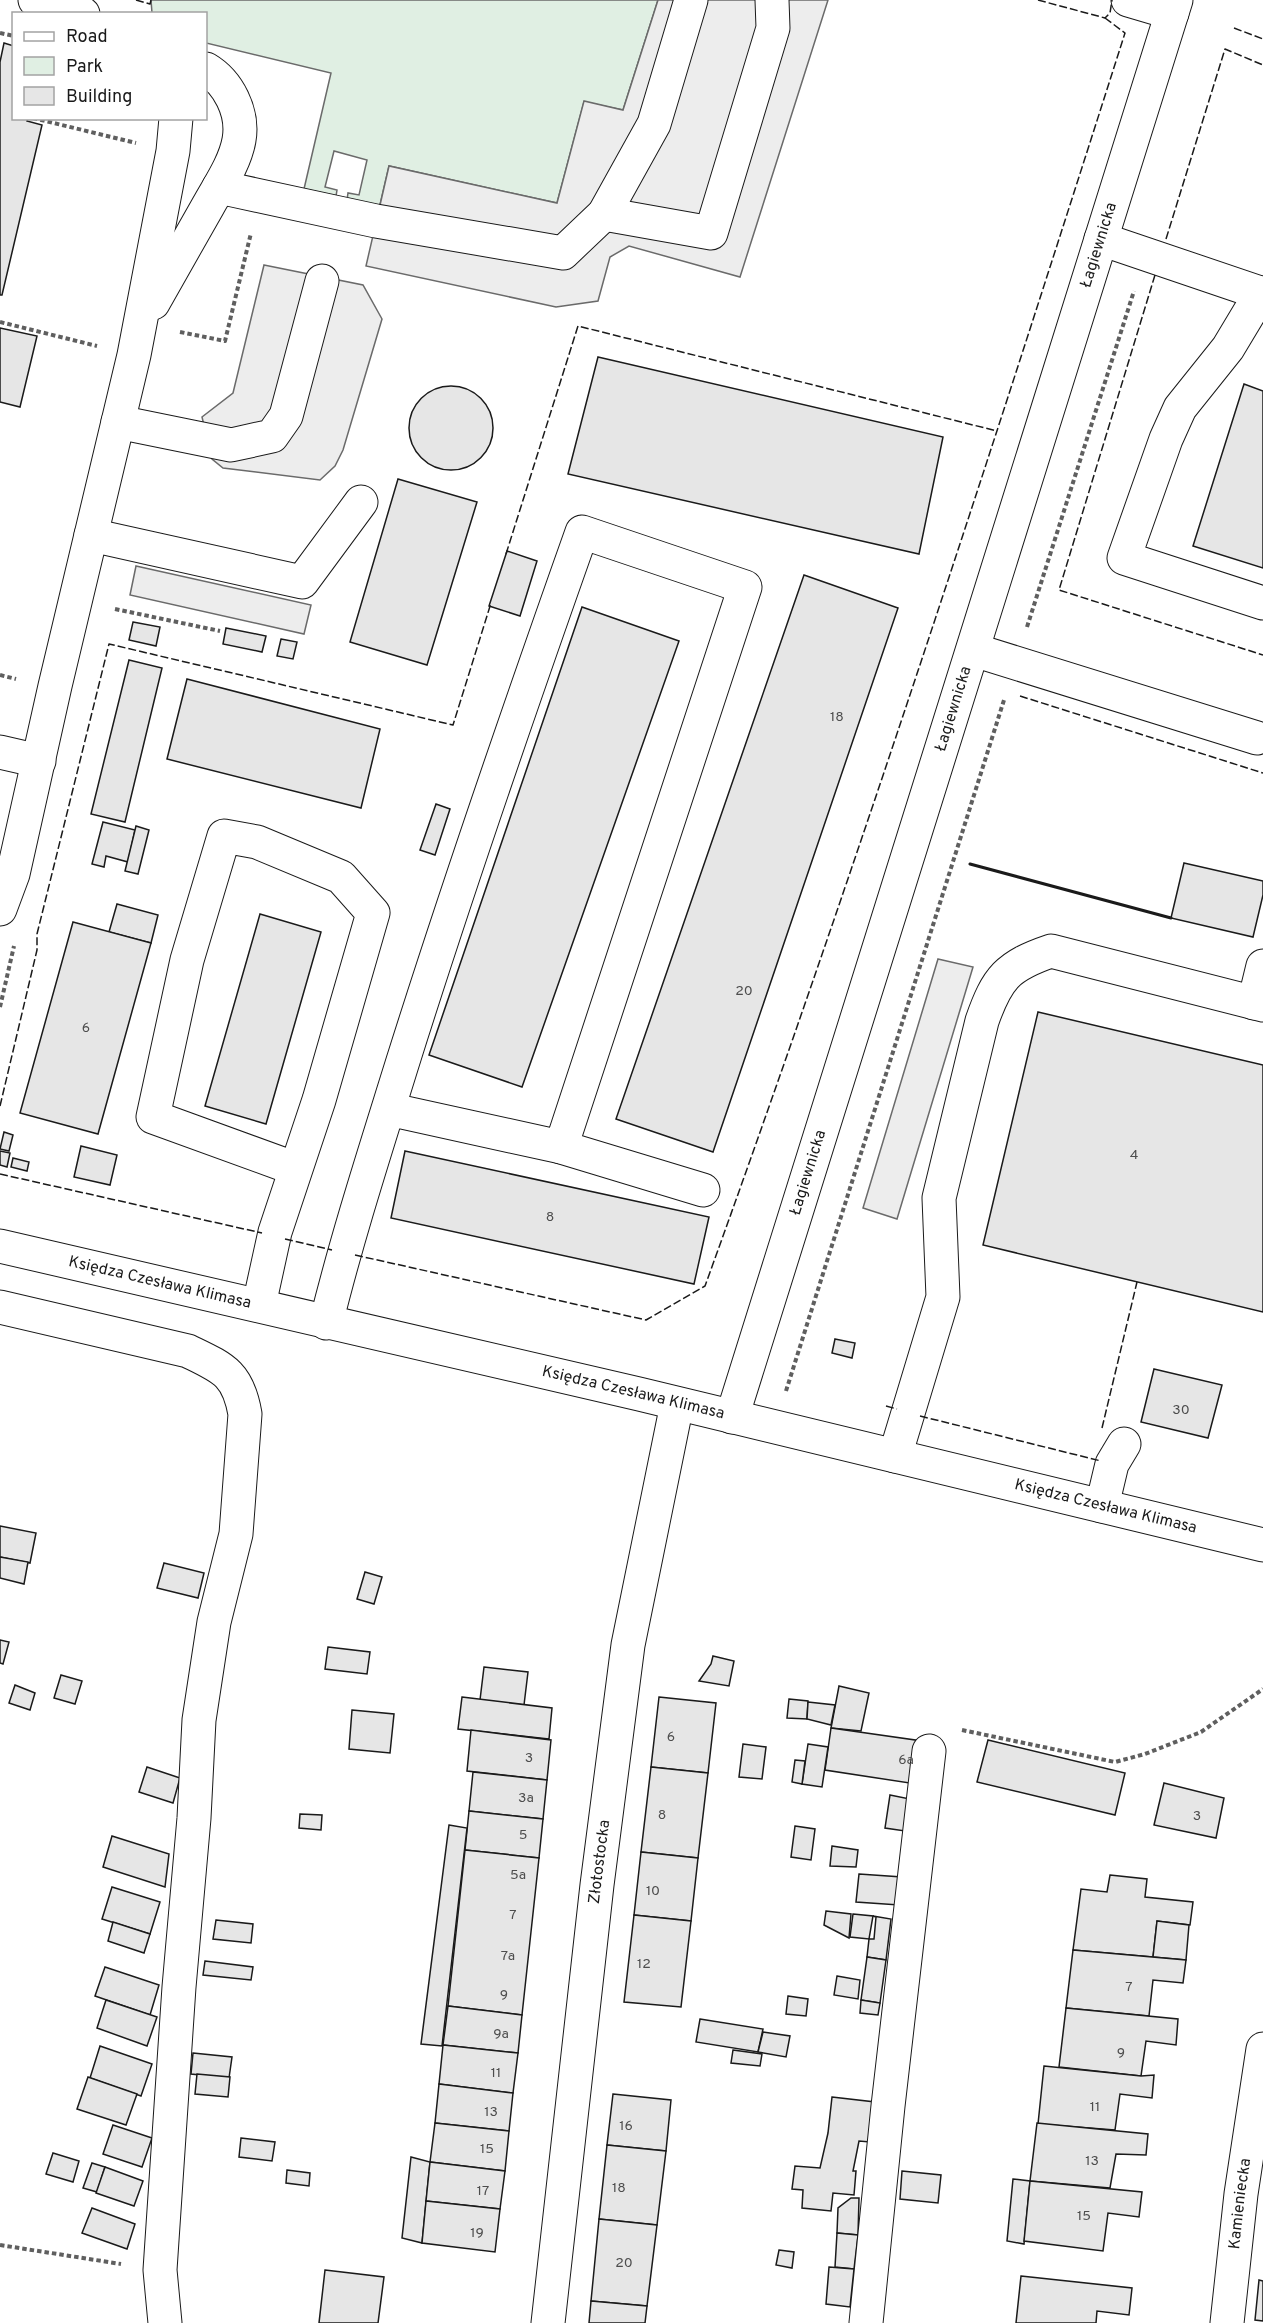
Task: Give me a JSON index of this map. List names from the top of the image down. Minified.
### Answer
{"streets":{"street":["Łagiewnicka","Księdza Czesława Klimasa","Złotostocka","Kamieniecka"]},"crossings":[["Łagiewnicka","Księdza Czesława Klimasa"],["Księdza Czesława Klimasa","Złotostocka"]],"house_numbers":["18","20","6","4","8","30","6","3","6a","3a","8","3","5","5a","10","7","7a","12","7","9","9a","9","11","11","13","16","15","13","18","17","15","19","20"],"legend":["Road","Park","Building"]}
